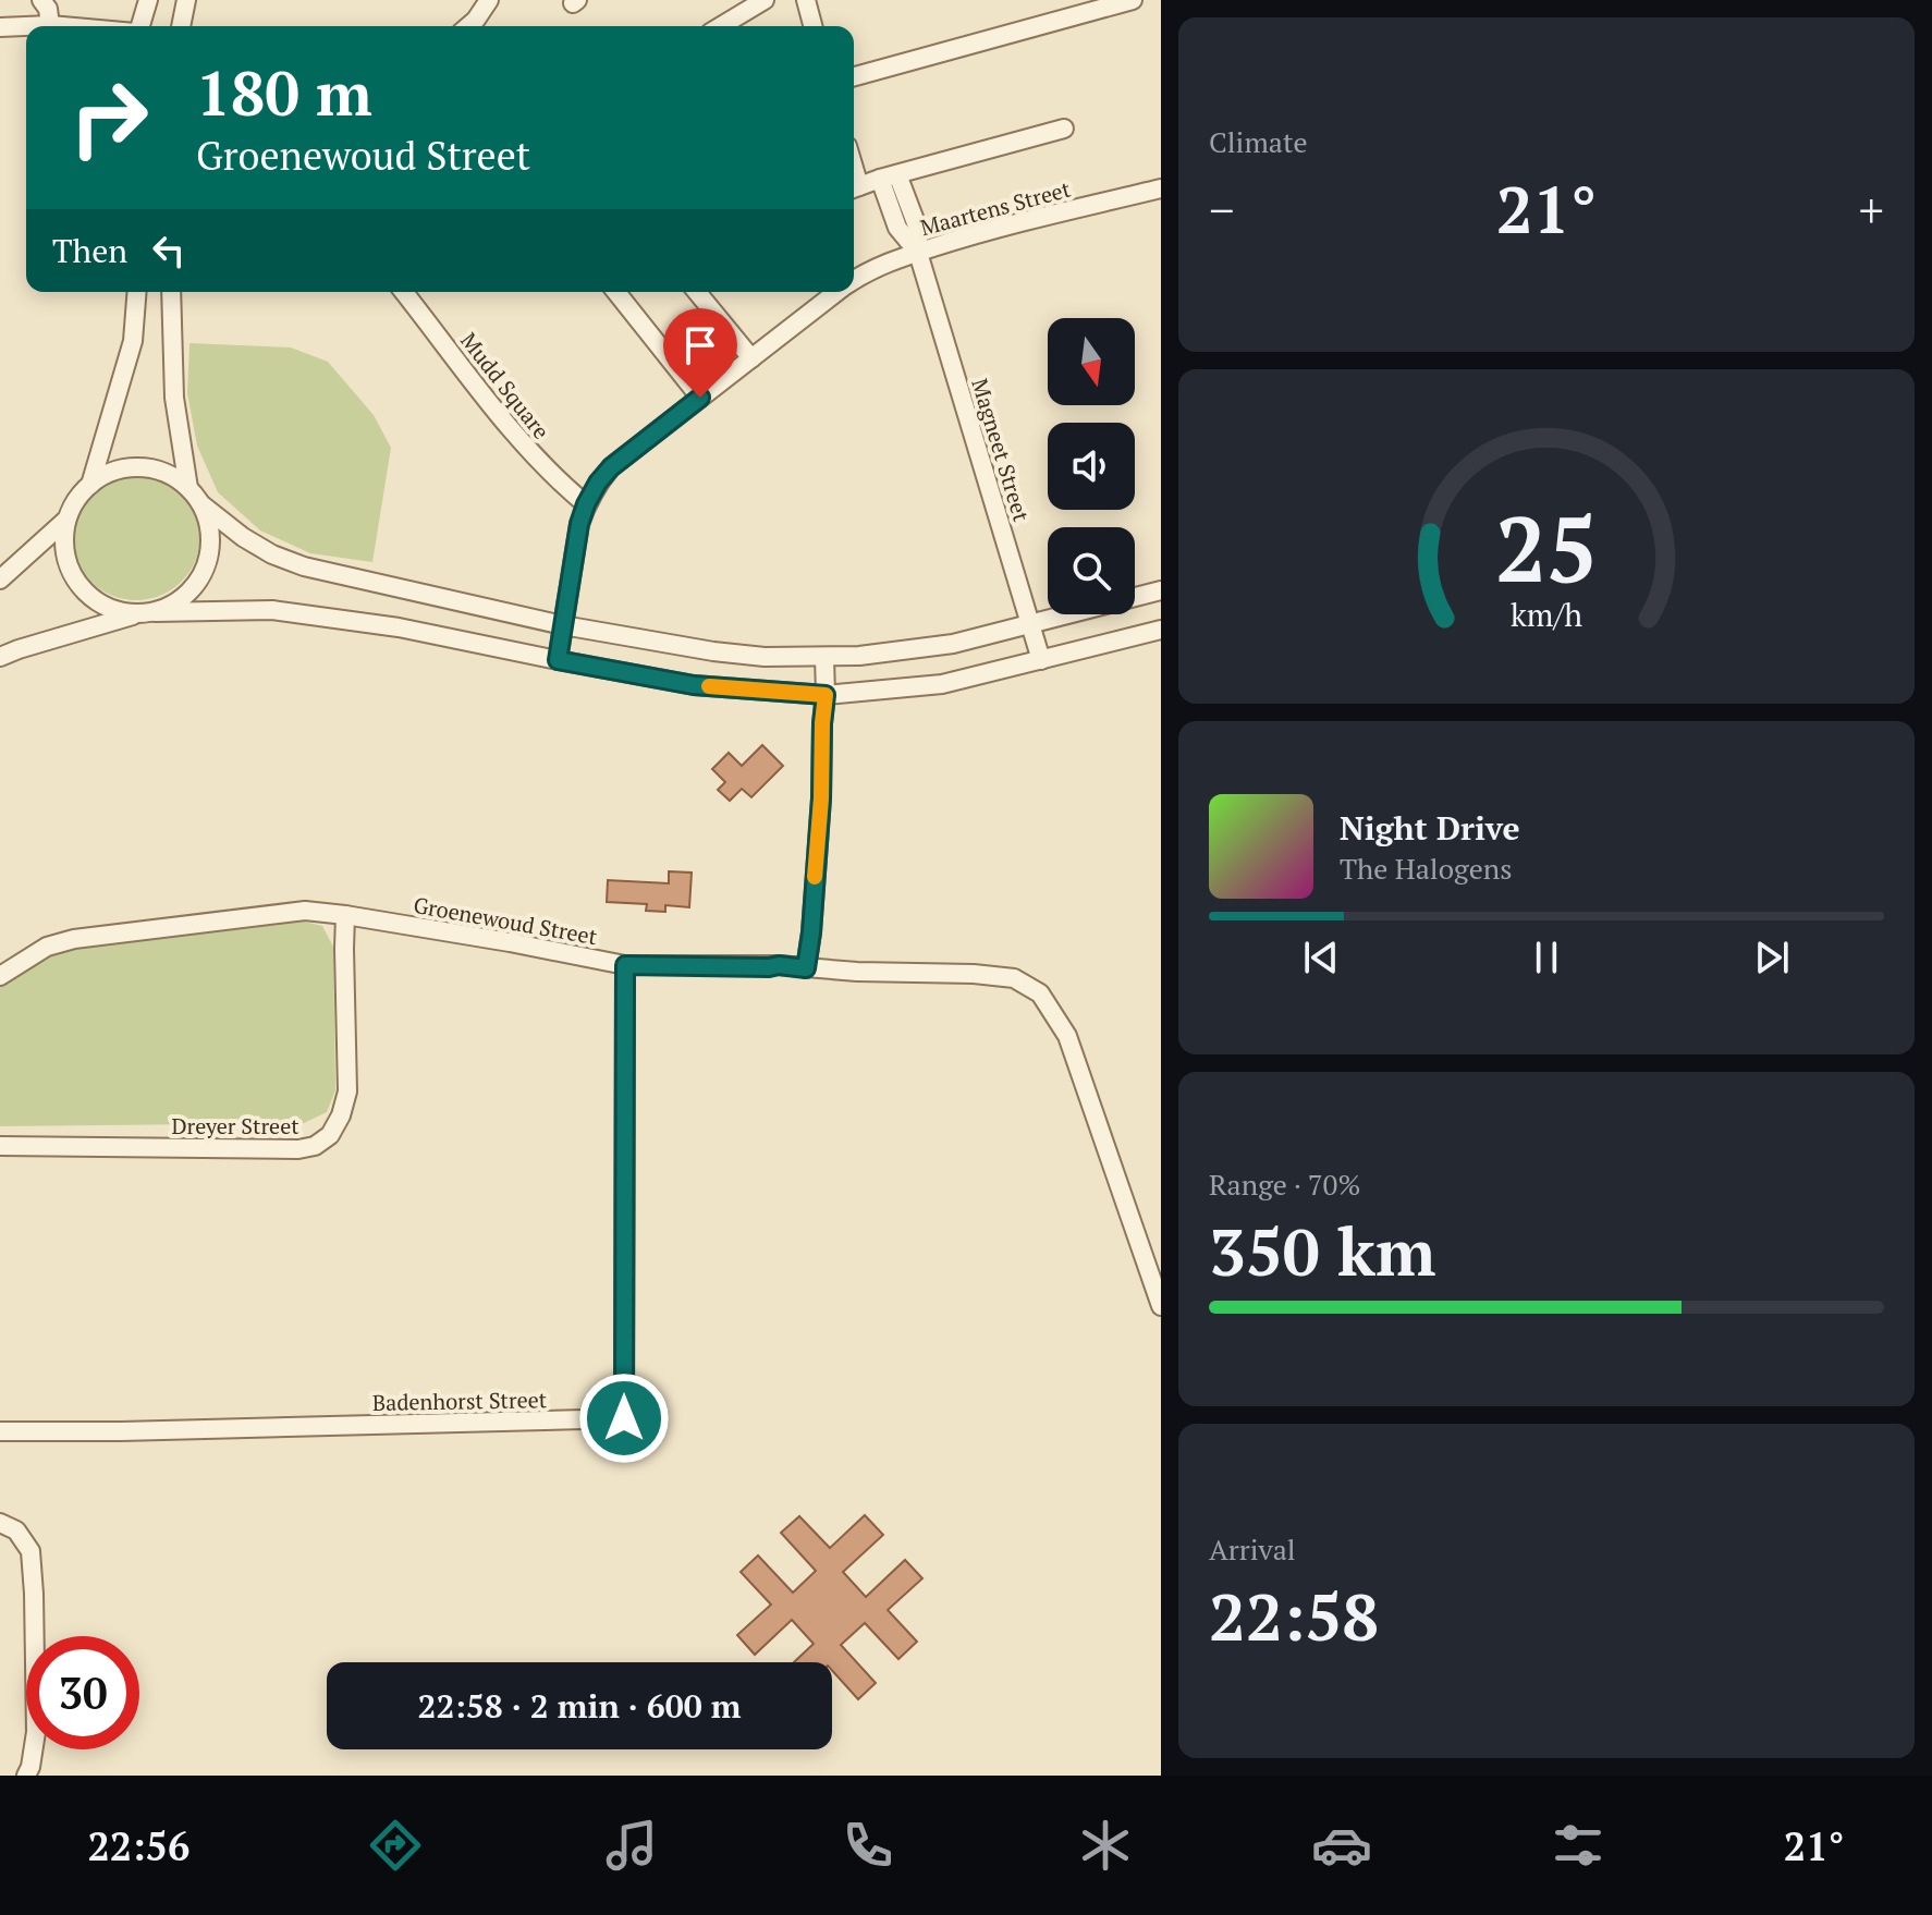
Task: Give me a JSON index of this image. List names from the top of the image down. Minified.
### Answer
{"streets":{"street":["Maartens Street","Mudd Square","Magneet Street","Groenewoud Street","Dreyer Street","Badenhorst Street"]},"crossings":[["Maartens Street","Mudd Square"],["Maartens Street","Magneet Street"],["Groenewoud Street","Dreyer Street"],["Groenewoud Street","Badenhorst Street"]],"north":"bottom","page":{"tile":["Climate",["Range · 70%","350 km"],["Arrival","22:58"]],"turn":["180 m","Groenewoud Street"],"heat":["−","21°","+"],"then":"Then","song":["Night Drive","The Halogens"],"limit":"30","trip":"22:58 · 2 min · 600 m","tabs":["22:56","21°"],"gauge":["25","km/h"]}}
